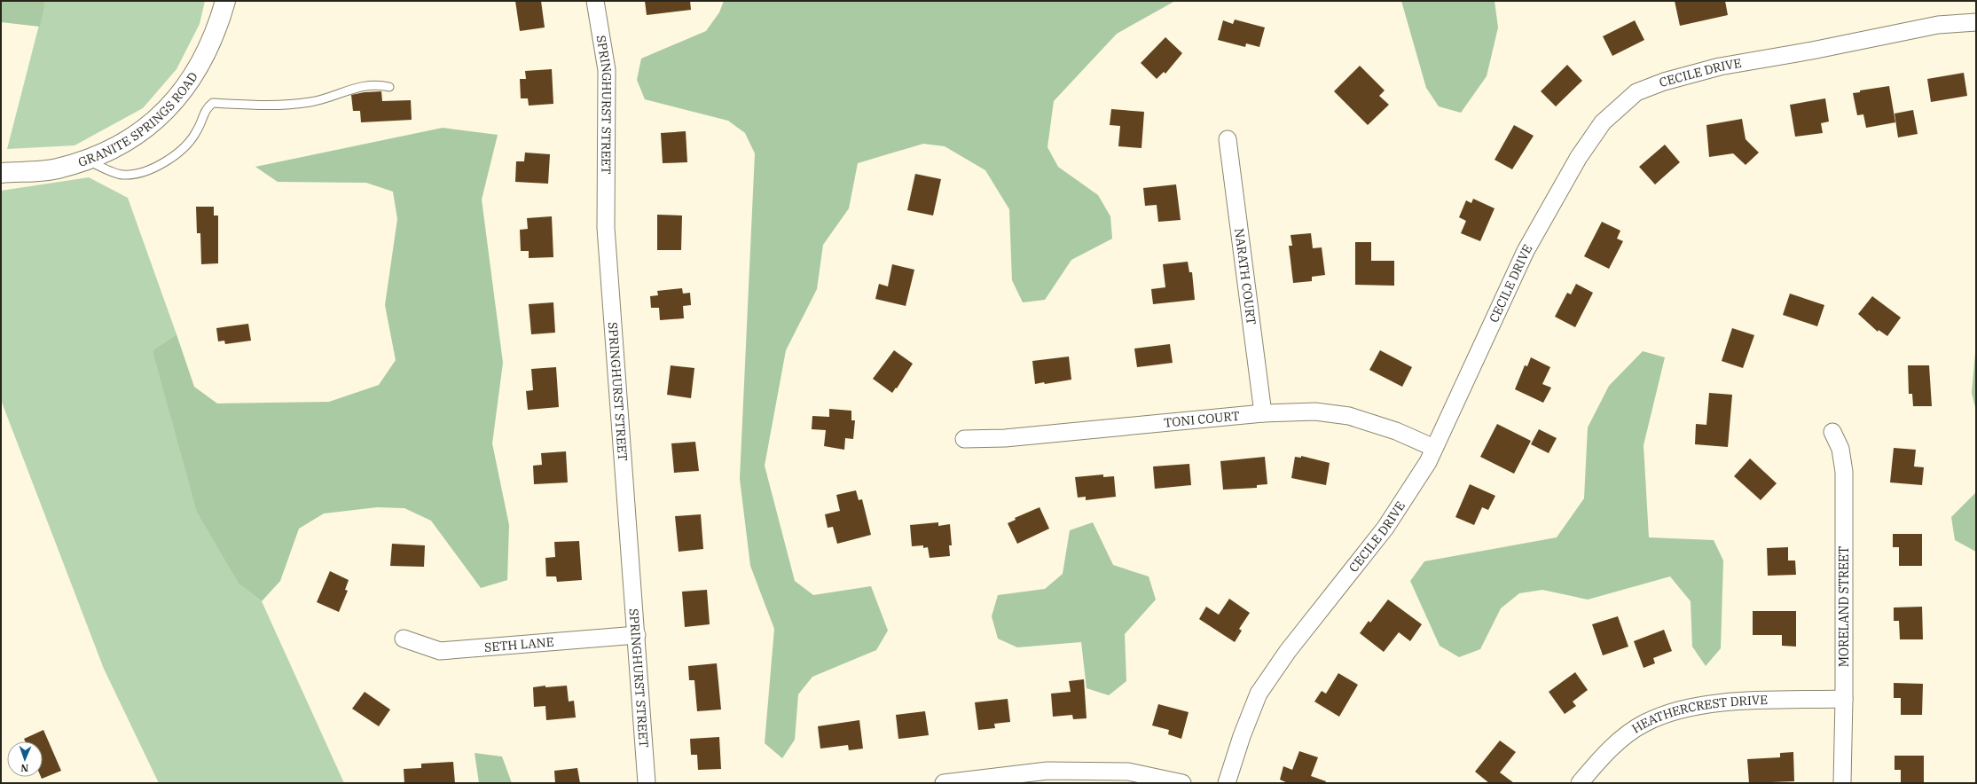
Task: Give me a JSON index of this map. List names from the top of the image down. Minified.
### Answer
{"streets":{"street":["CECILE DRIVE","SPRINGHURST STREET","GRANITE SPRINGS ROAD","NARATH COURT","TONI COURT","MORELAND STREET","SETH LANE","HEATHERCREST DRIVE"]},"crossings":[["CECILE DRIVE","TONI COURT"],["SPRINGHURST STREET","SETH LANE"],["NARATH COURT","TONI COURT"],["MORELAND STREET","HEATHERCREST DRIVE"]],"north":"bottom"}
